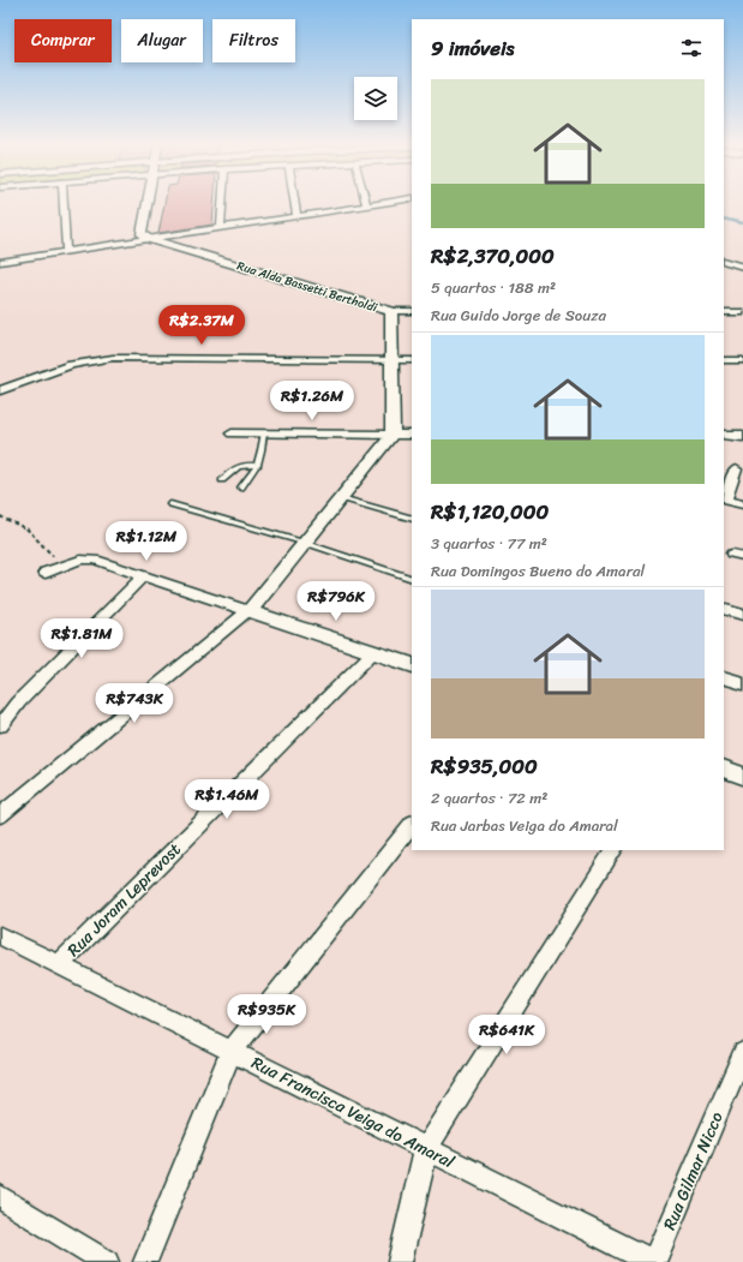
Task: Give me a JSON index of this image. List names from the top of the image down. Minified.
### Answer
{"streets":{"street":["Rua Alda Bassetti Bertholdi","Rua Joram Leprevost","Rua Francisca Veiga do Amaral","Rua Gilmar Nicco"]},"crossings":[["Rua Joram Leprevost","Rua Francisca Veiga do Amaral"],["Rua Francisca Veiga do Amaral","Rua Gilmar Nicco"]],"page":{"chip":["Comprar","Alugar","Filtros"],"heading":"9 imóveis","list":[{"name":"R$2,370,000","note":"5 quartos · 188 m² · Rua Guido Jorge de Souza"},{"name":"R$1,120,000","note":"3 quartos · 77 m² · Rua Domingos Bueno do Amaral"},{"name":"R$935,000","note":"2 quartos · 72 m² · Rua Jarbas Veiga do Amaral"}],"price":["R$2.37M","R$1.26M","R$1.12M","R$796K","R$1.81M","R$743K","R$1.46M","R$935K","R$641K"]}}
